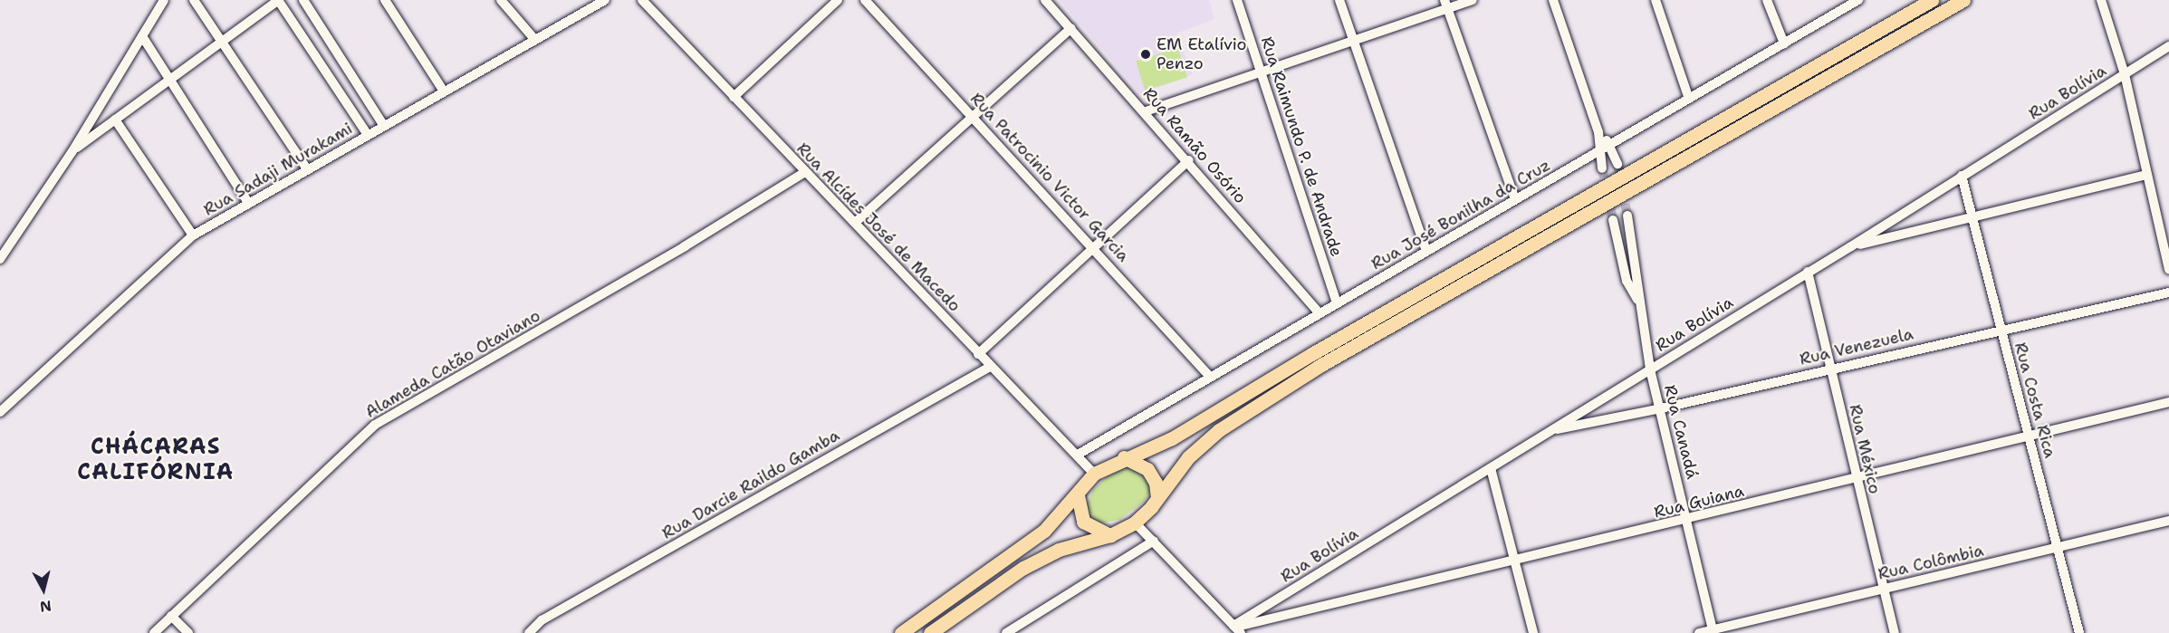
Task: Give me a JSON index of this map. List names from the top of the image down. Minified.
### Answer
{"streets":{"street":["Rua Bolívia","Rua Ramão Osório","Rua Raimundo P. de Andrade","Rua Sadaji Murakami","Rua Patrocinio Victor Garcia","Rua José Bonilha da Cruz","Rua Alcídes José de Macedo","Rua Venezuela","Alameda Catão Otaviano","Rua Costa Rica","Rua Canadá","Rua México","Rua Darcie Raildo Gamba","Rua Guiana","Rua Colômbia"]},"crossings":[["Rua Bolívia","Rua Venezuela"],["Rua Bolívia","Rua Costa Rica"],["Rua Bolívia","Rua Canadá"],["Rua Bolívia","Rua México"],["Rua Bolívia","Rua Guiana"],["Rua Ramão Osório","Rua José Bonilha da Cruz"],["Rua Raimundo P. de Andrade","Rua José Bonilha da Cruz"],["Rua Patrocinio Victor Garcia","Rua José Bonilha da Cruz"],["Rua José Bonilha da Cruz","Rua Alcídes José de Macedo"],["Rua Alcídes José de Macedo","Alameda Catão Otaviano"],["Rua Alcídes José de Macedo","Rua Darcie Raildo Gamba"],["Rua Venezuela","Rua Costa Rica"],["Rua Venezuela","Rua Canadá"],["Rua Venezuela","Rua México"],["Rua Costa Rica","Rua Guiana"],["Rua Costa Rica","Rua Colômbia"],["Rua Canadá","Rua Guiana"],["Rua Canadá","Rua Colômbia"],["Rua México","Rua Guiana"],["Rua México","Rua Colômbia"]],"districts":["CHÁCARAS CALIFÓRNIA"],"places":["EM Etalívio Penzo"],"north":"bottom"}
